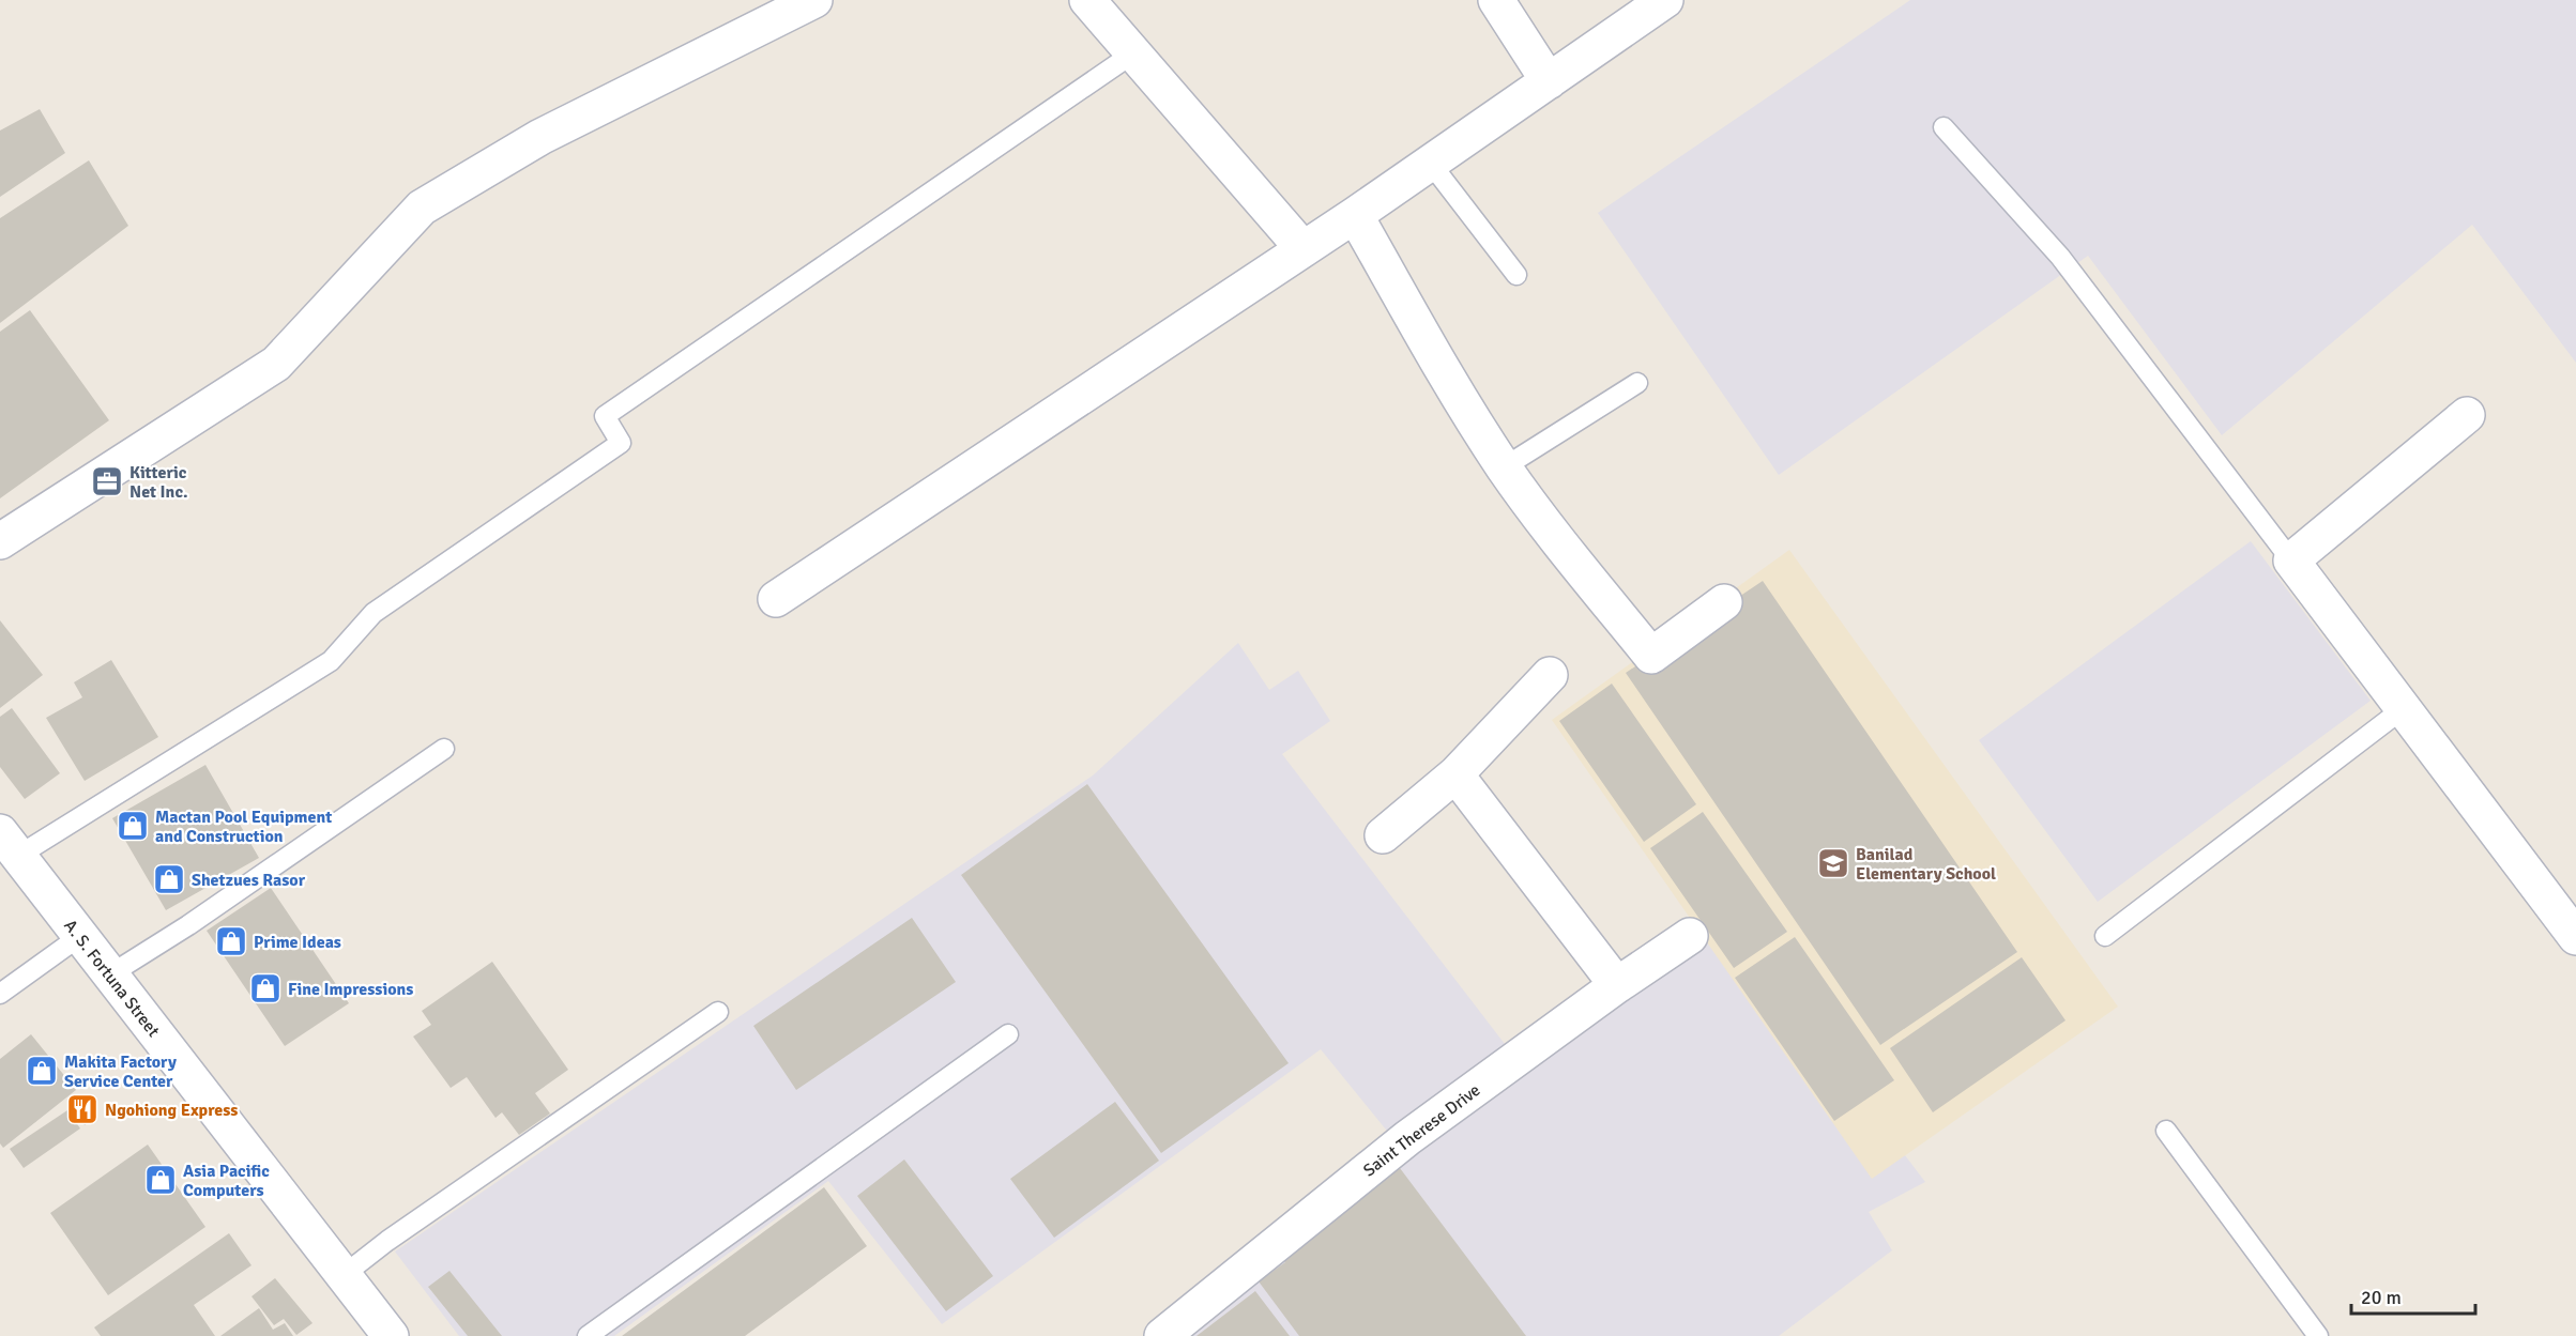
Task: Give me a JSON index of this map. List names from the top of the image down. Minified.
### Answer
{"streets":{"street":["A. S. Fortuna Street","Saint Therese Drive"]},"places":{"office":["Kitteric Net Inc."],"shop":["Mactan Pool Equipment and Construction","Shetzues Rasor","Prime Ideas","Fine Impressions","Makita Factory Service Center","Asia Pacific Computers"],"school or university":["Banilad Elementary School"],"restaurant":["Ngohiong Express"]},"scale_bar":"20 m"}
